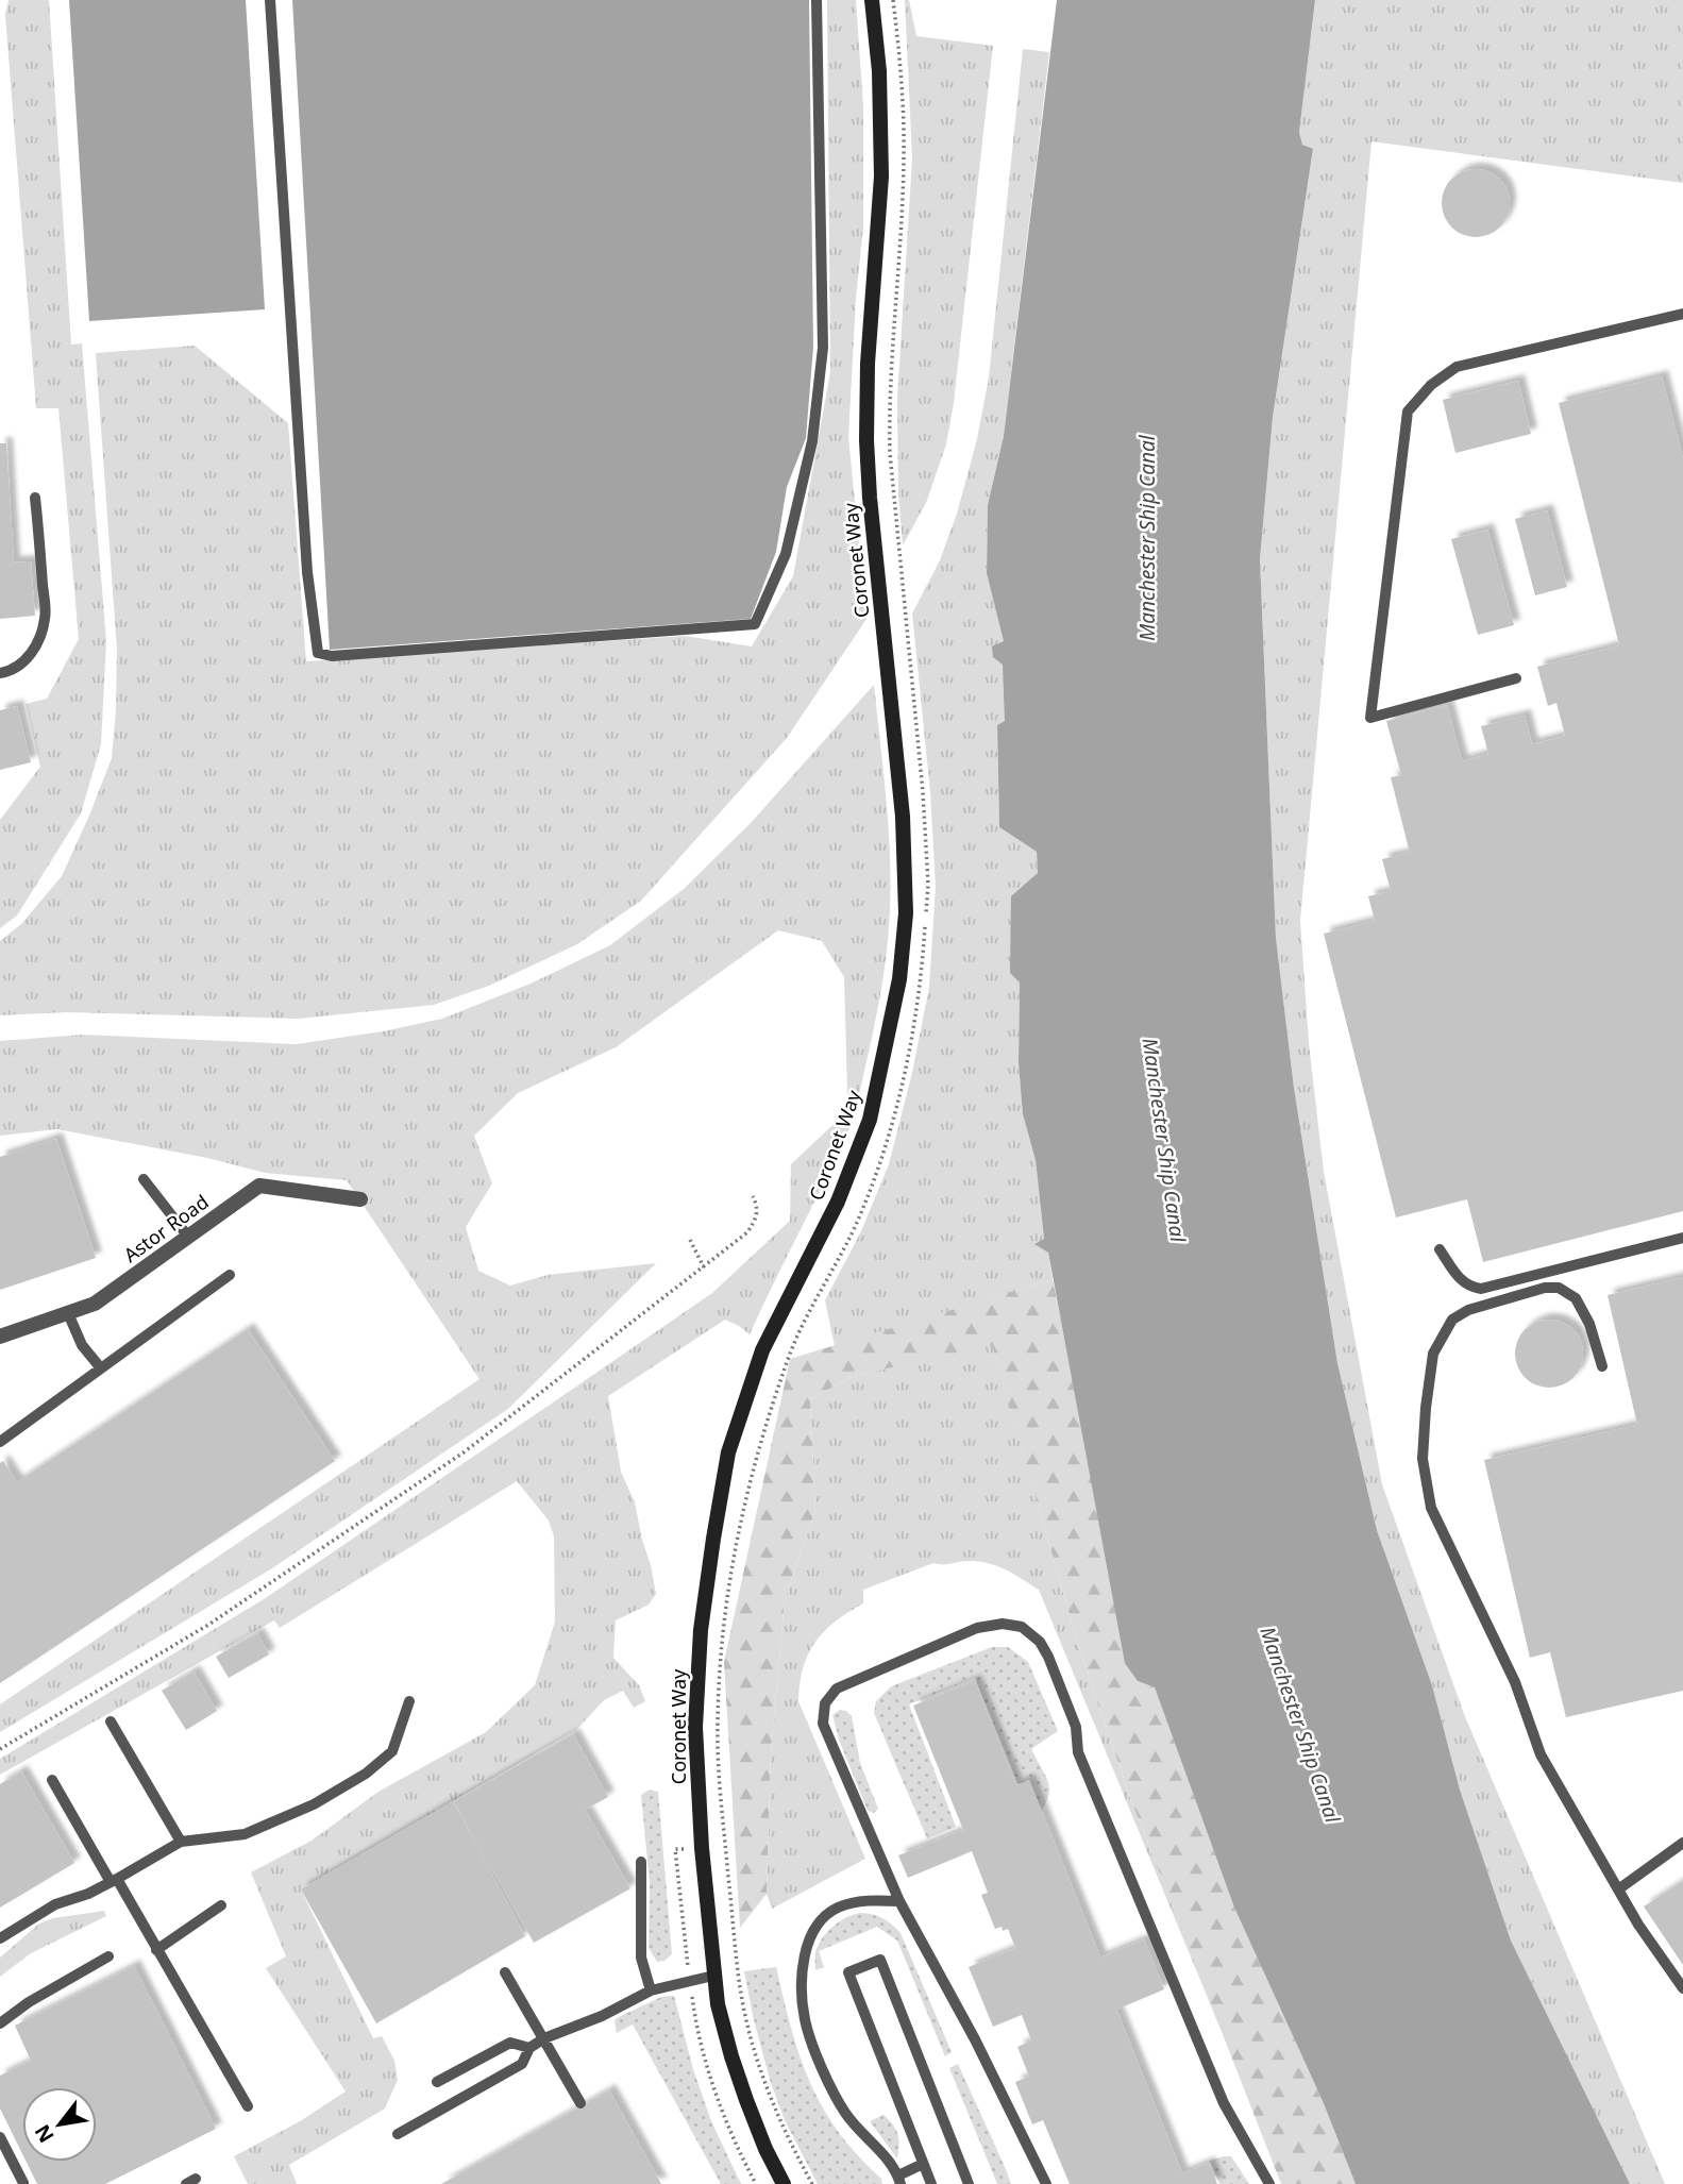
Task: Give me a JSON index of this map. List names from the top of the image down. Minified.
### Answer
{"streets":{"street":["Coronet Way","Astor Road"]},"water":["Manchester Ship Canal"],"north":"bottom left"}
